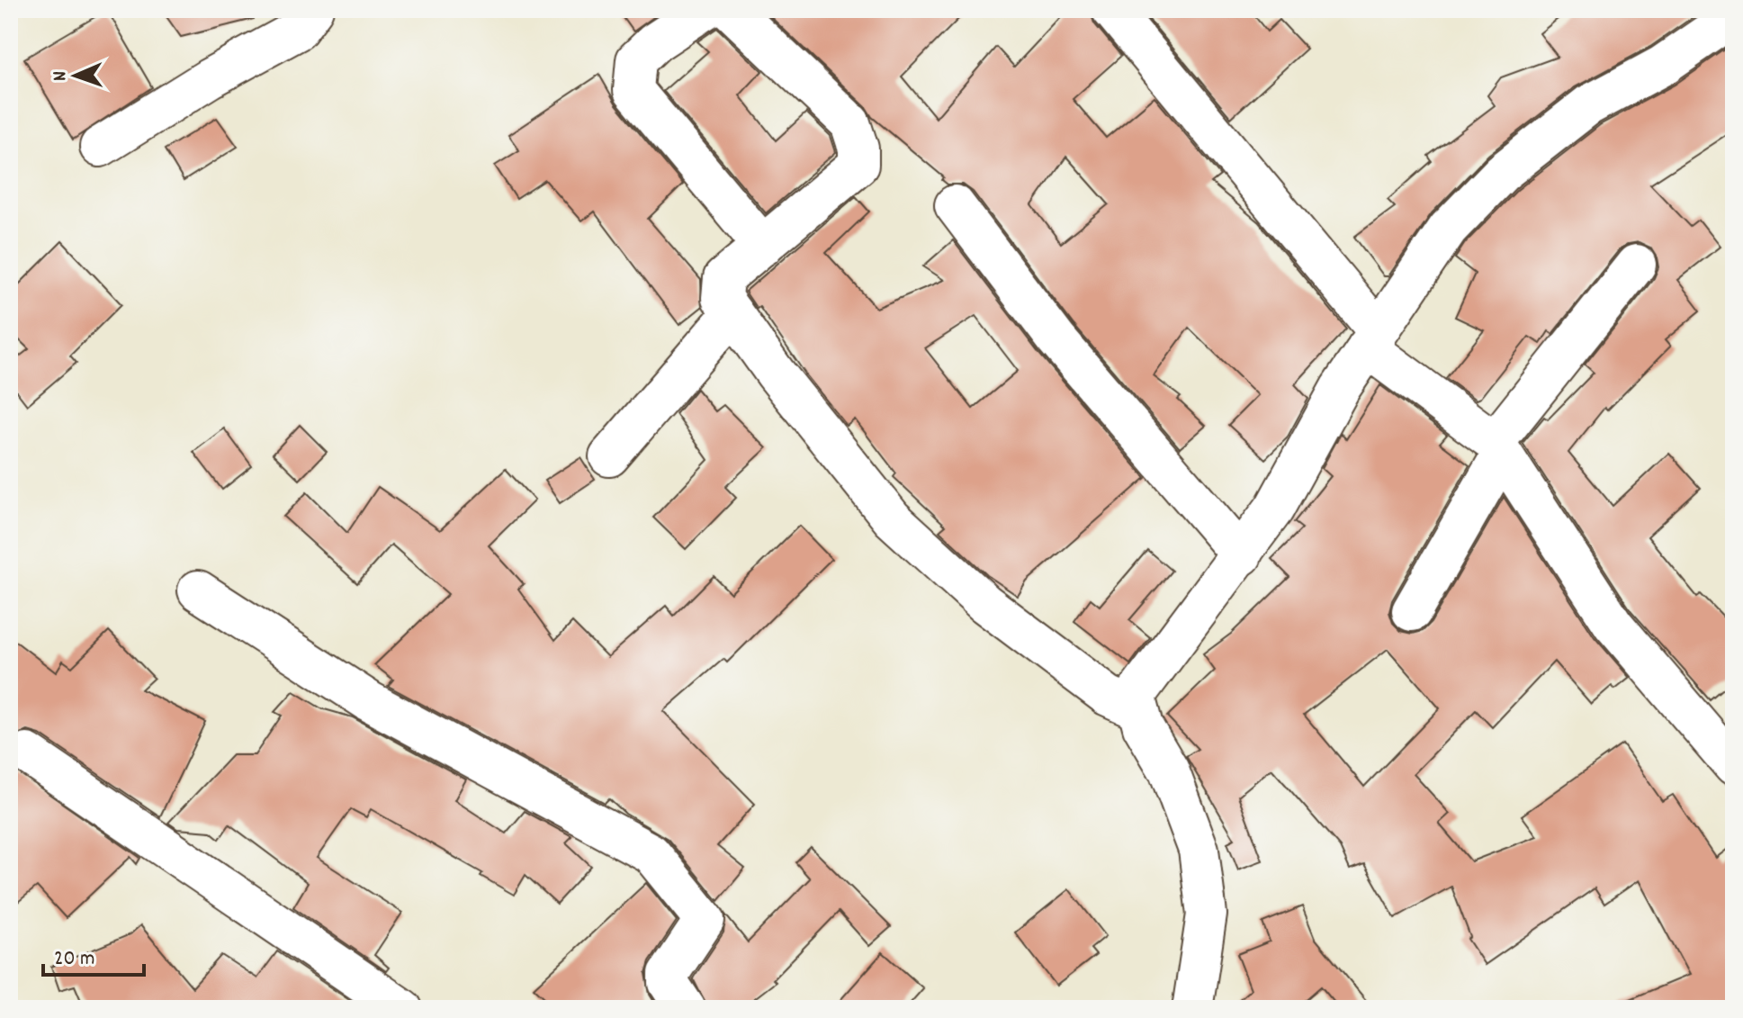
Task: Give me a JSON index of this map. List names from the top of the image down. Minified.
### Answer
{"scale_bar":"20 m","north":"left"}
